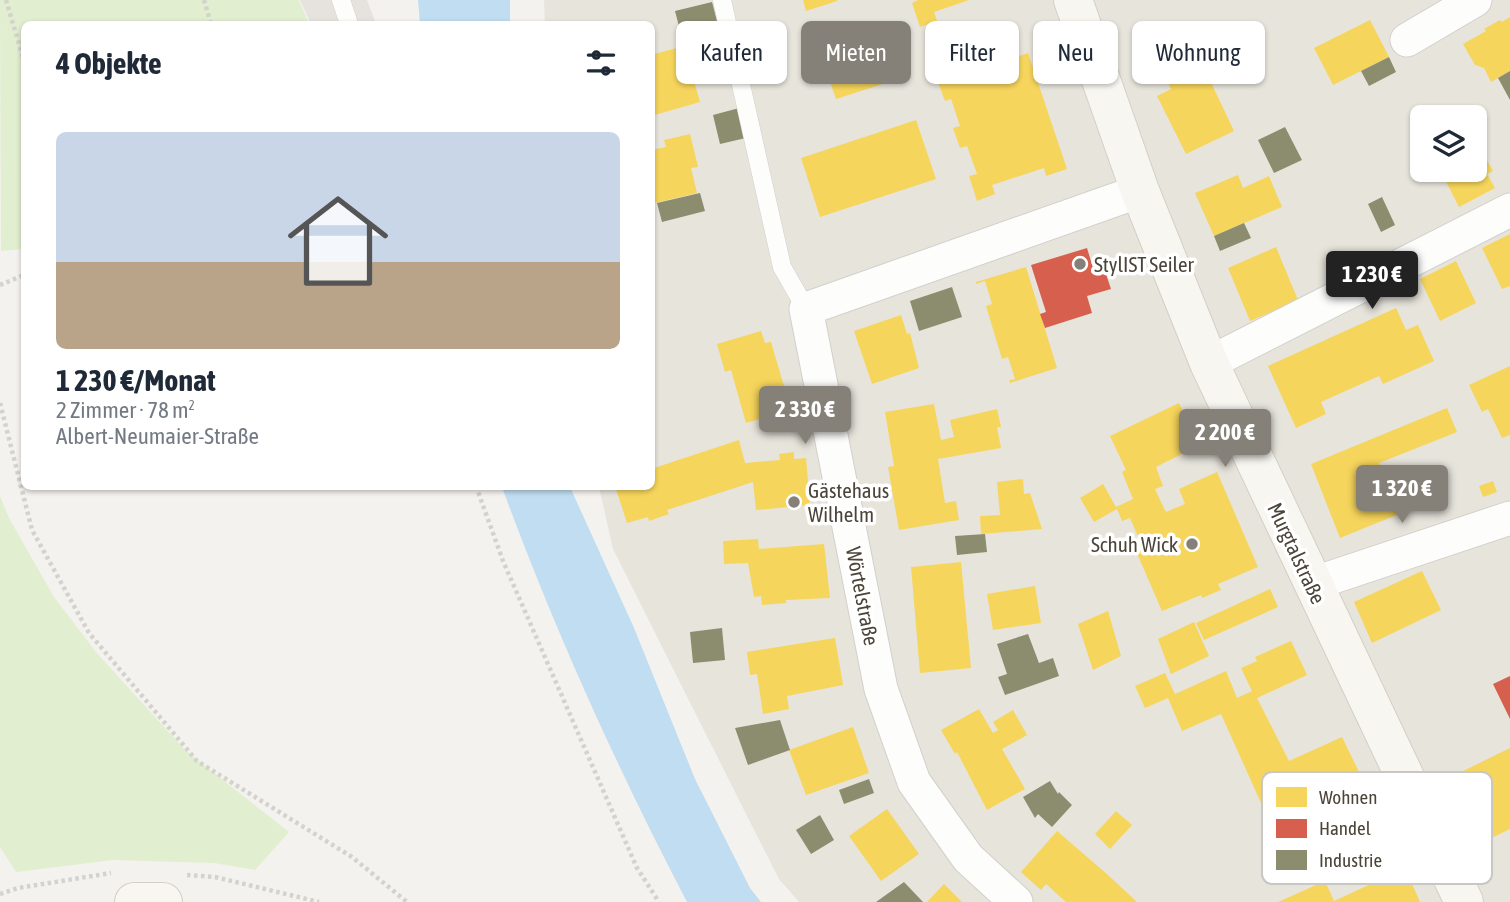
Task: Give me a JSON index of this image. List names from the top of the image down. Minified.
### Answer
{"streets":{"street":["Murgtalstraße","Wörtelstraße"]},"places":["StylIST Seiler","Gästehaus Wilhelm","Schuh Wick"],"legend":["Wohnen","Handel","Industrie"],"page":{"chip":["Kaufen","Mieten","Filter","Neu","Wohnung"],"heading":"4 Objekte","list":[{"name":"1 230 €/Monat","note":"2 Zimmer · 78 m² · Albert-Neumaier-Straße"}],"price":["1 230 €","2 330 €","2 200 €","1 320 €"]}}
